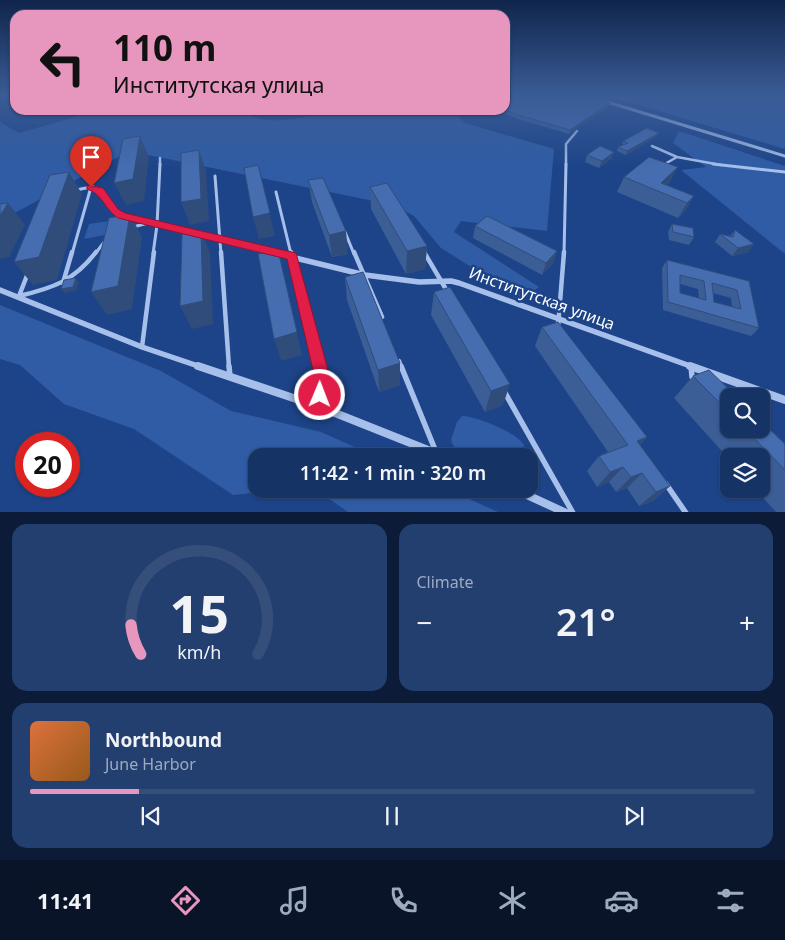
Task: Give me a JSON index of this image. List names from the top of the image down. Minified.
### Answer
{"streets":{"street":["Институтская улица"]},"page":{"turn":["110 m","Институтская улица"],"limit":"20","trip":"11:42 · 1 min · 320 m","tile":"Climate","heat":["−","21°","+"],"song":["Northbound","June Harbor"],"tabs":"11:41","gauge":["15","km/h"]}}
